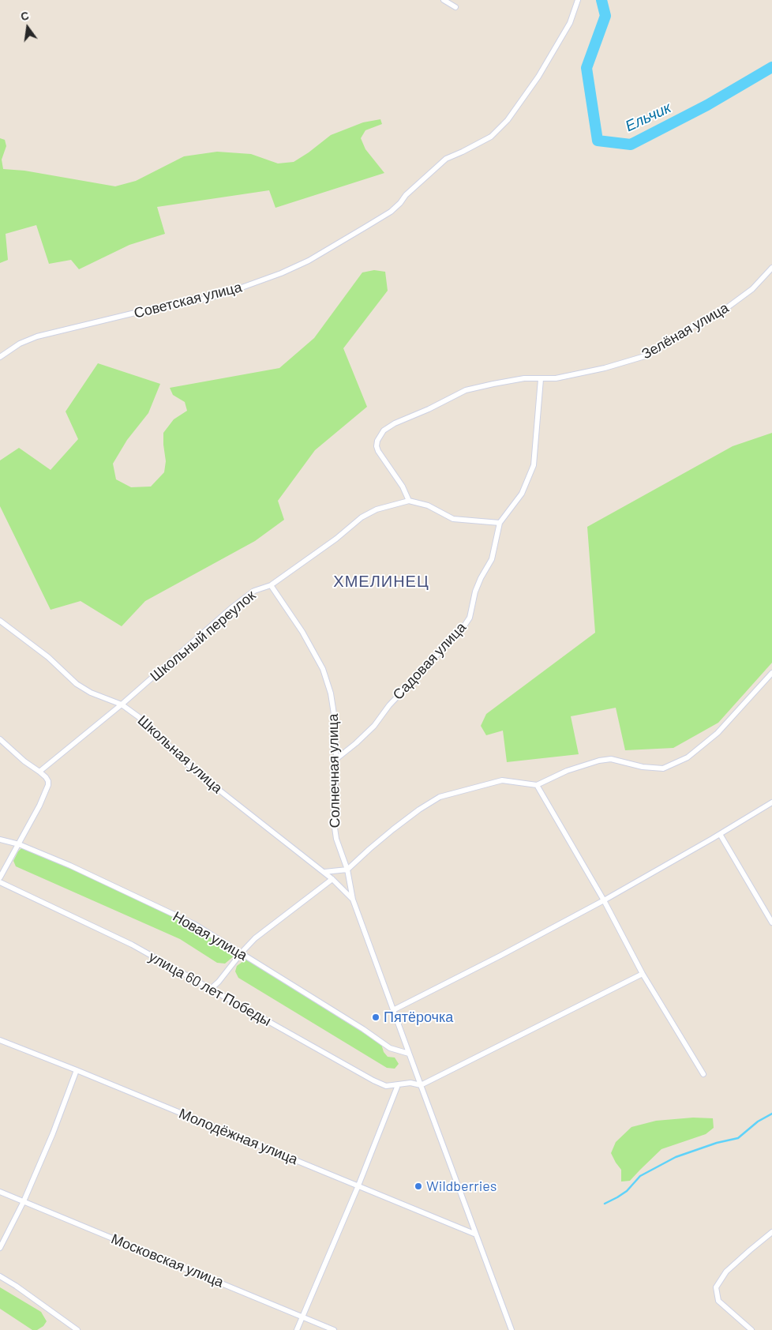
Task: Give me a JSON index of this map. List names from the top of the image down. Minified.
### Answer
{"streets":{"street":["Советская улица","Зелёная улица","Школьный переулок","Садовая улица","Школьная улица","Солнечная улица","Новая улица","улица 60 лет Победы","Молодёжная улица","Московская улица"]},"crossings":[["Зелёная улица","Школьный переулок"],["Школьный переулок","Садовая улица"],["Школьный переулок","Школьная улица"],["Школьный переулок","Солнечная улица"],["Садовая улица","Солнечная улица"],["Школьная улица","Солнечная улица"],["Солнечная улица","Новая улица"],["Солнечная улица","улица 60 лет Победы"],["Солнечная улица","Молодёжная улица"]],"districts":["ХМЕЛИНЕЦ"],"water":["Ельчик"],"places":["Пятёрочка","Wildberries"],"north":"top"}
